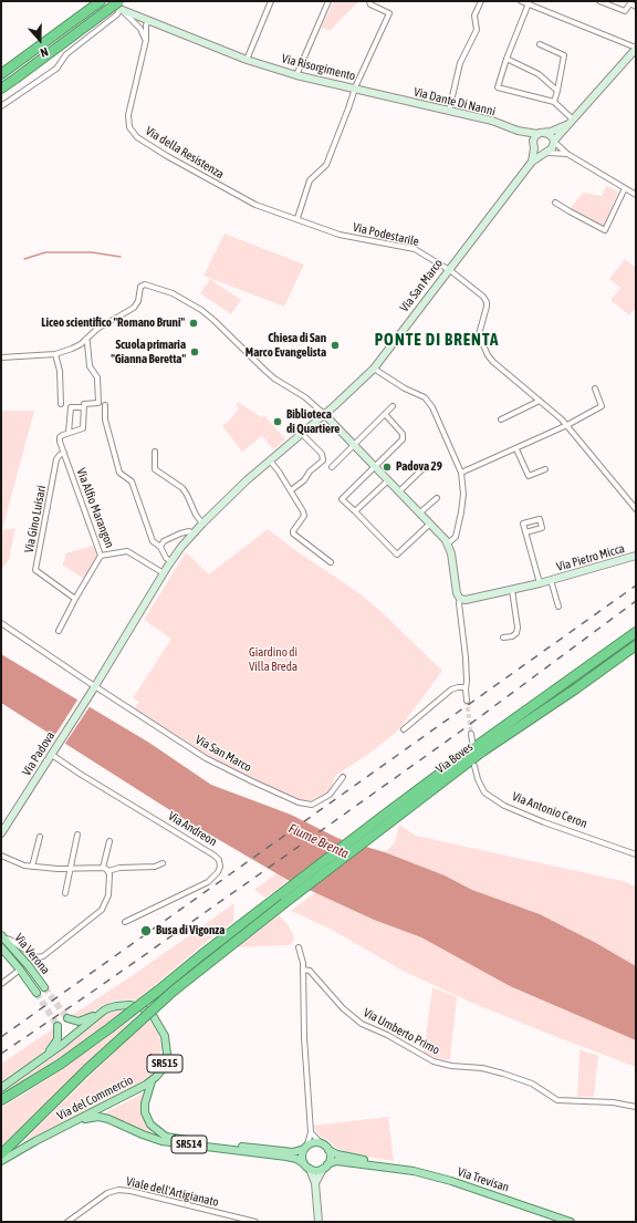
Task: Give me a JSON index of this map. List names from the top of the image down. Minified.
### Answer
{"streets":{"highway":["Via Boves","Via del Commercio"],"main road":["Via Risorgimento","Via Dante Di Nanni","Via San Marco","Via Pietro Micca","Via Padova","Via Verona","SR515","SR514","Via Trevisan"],"street":["Via della Resistenza","Via Podestarile","Via Alfio Marangon","Via Gino Luisari","Via Antonio Ceron","Via Andreon","Via Umberto Primo","Viale dell'Artigianato"]},"crossings":[["Via Risorgimento","Via Dante Di Nanni"],["Via Risorgimento","Via della Resistenza"],["Via Dante Di Nanni","Via San Marco"],["Via della Resistenza","Via Podestarile"],["Via Podestarile","Via San Marco"],["Via San Marco","Via Alfio Marangon"],["Via San Marco","Via Padova"],["Via Alfio Marangon","Via Gino Luisari"],["Via Padova","Via Andreon"],["Via Boves","Via del Commercio"],["SR515","Via del Commercio"],["Via del Commercio","SR514"],["SR514","Via Trevisan"]],"districts":["PONTE DI BRENTA"],"water":["Fiume Brenta"],"parks":["Giardino di Villa Breda"],"places":["Liceo scientifico \"Romano Bruni\"","Chiesa di San Marco Evangelista","Scuola primaria \"Gianna Beretta\"","Biblioteca di Quartiere","Padova 29","Busa di Vigonza"],"north":"bottom"}
